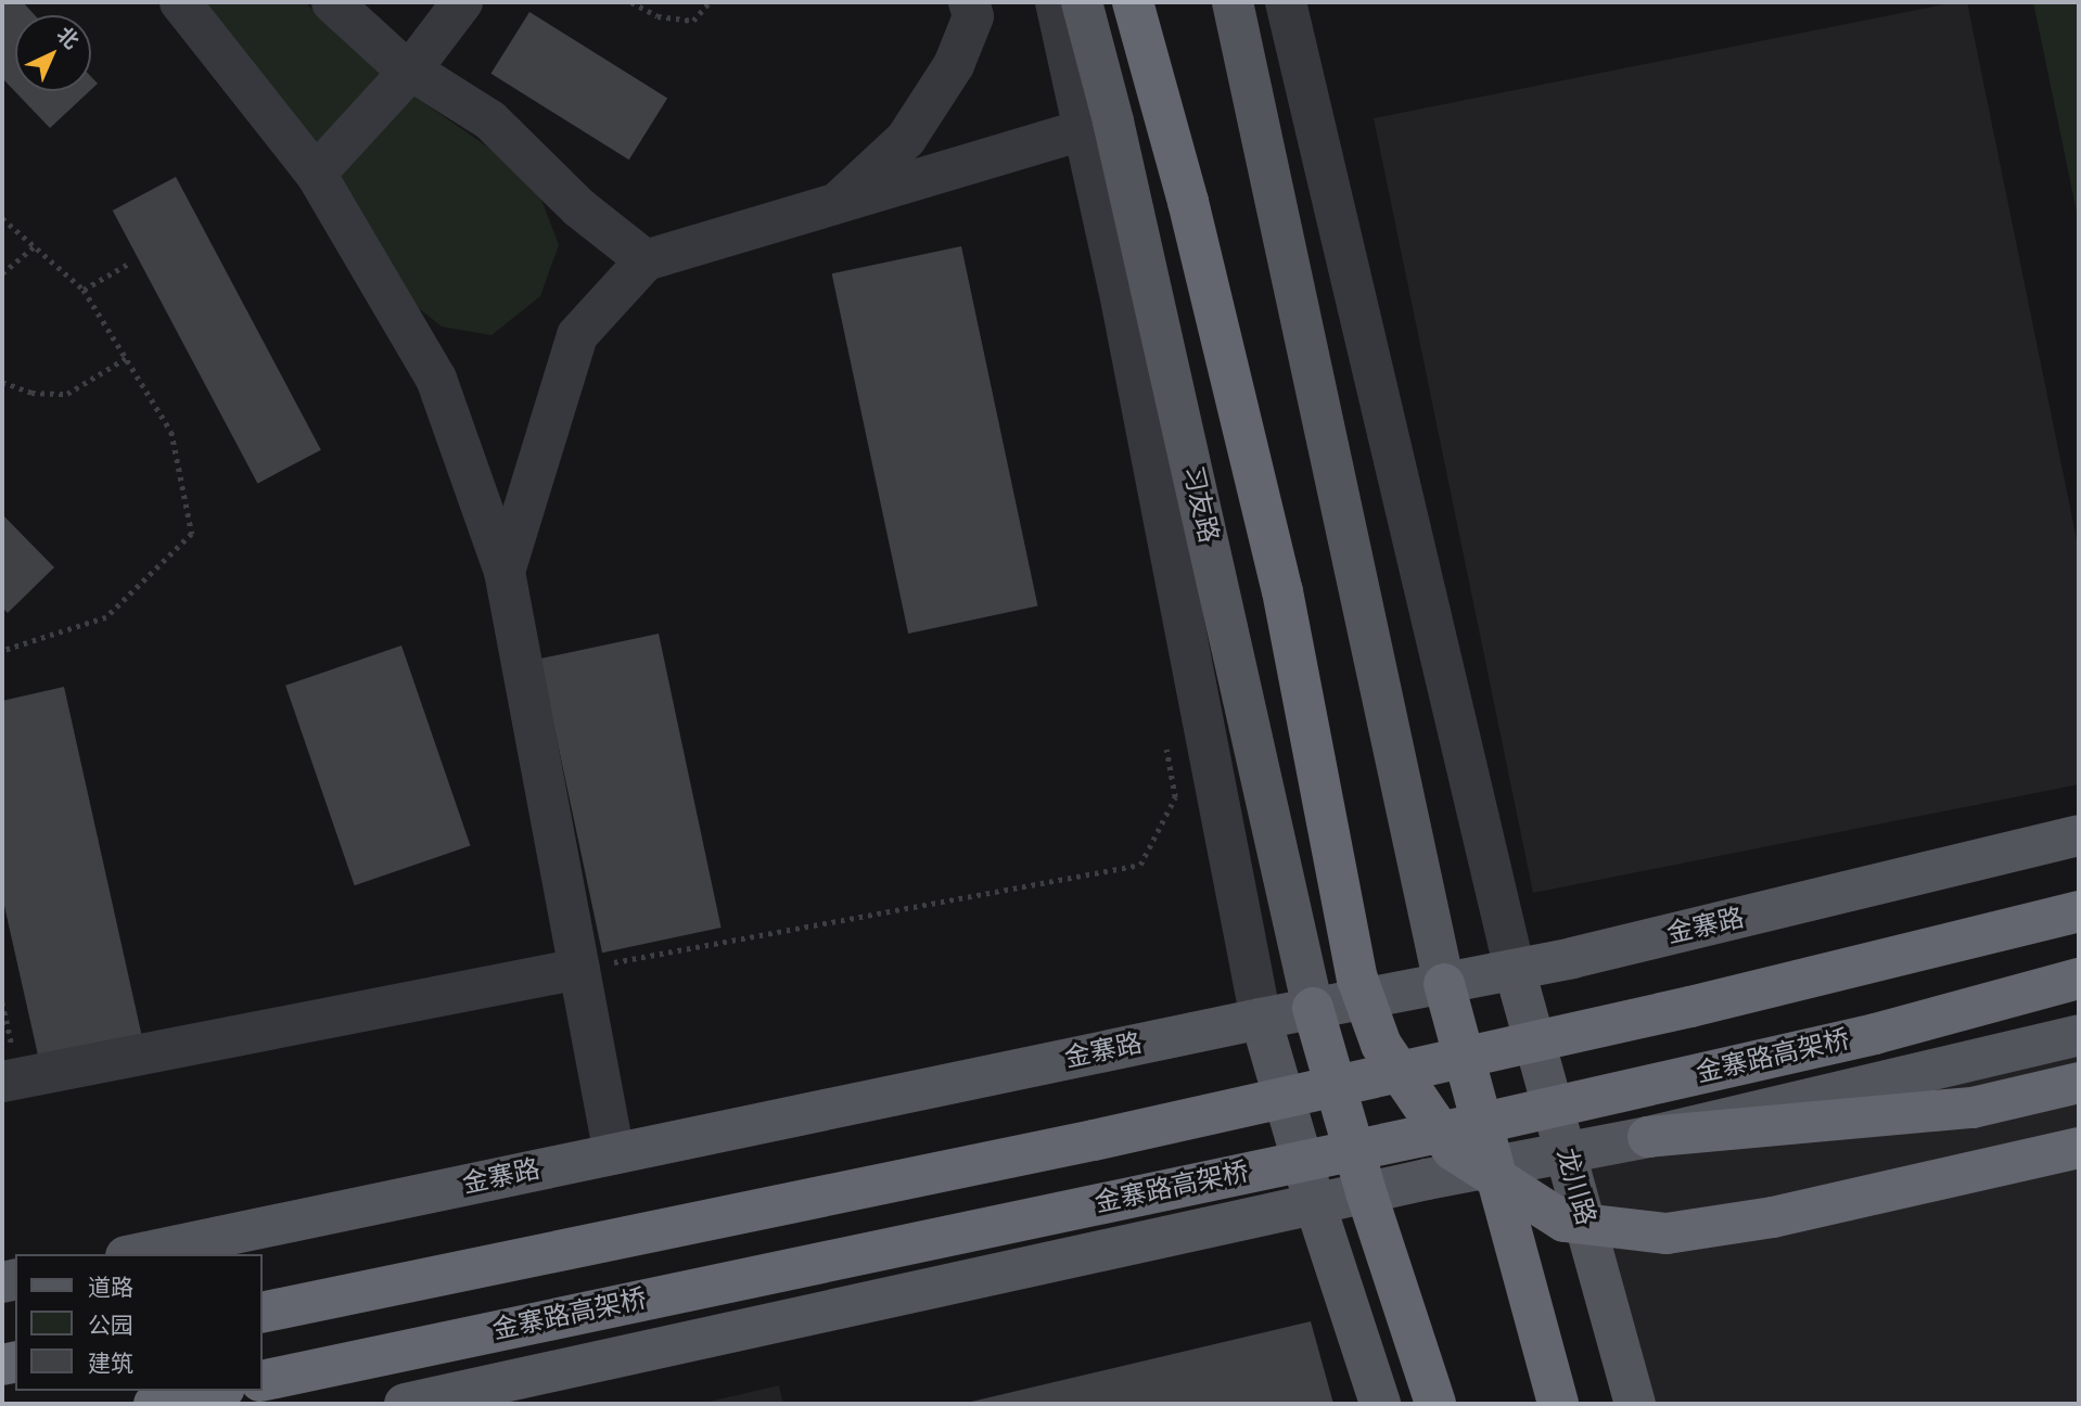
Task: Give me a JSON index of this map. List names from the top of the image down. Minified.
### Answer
{"streets":{"highway":["金寨路高架桥"],"main road":["习友路","金寨路","龙川路"]},"crossings":[["习友路","金寨路"],["金寨路","龙川路"]],"legend":["道路","公园","建筑"],"north":"top right"}
